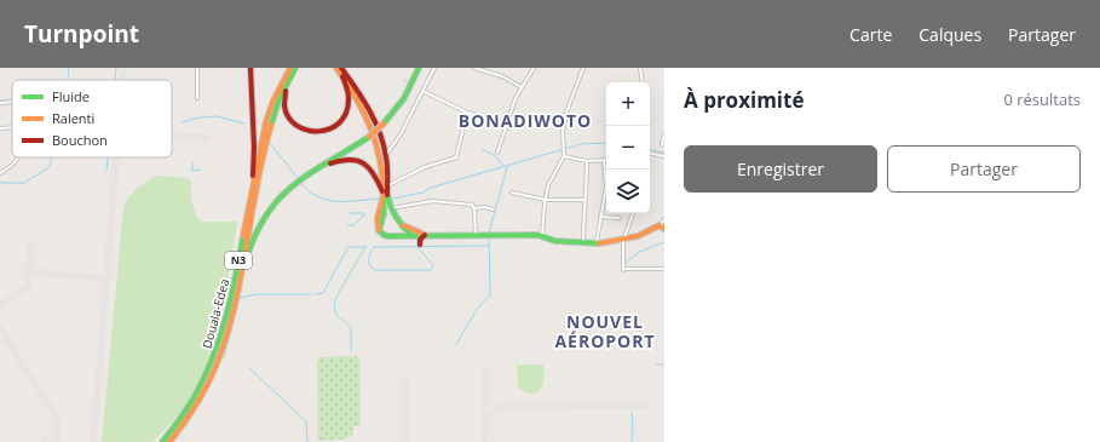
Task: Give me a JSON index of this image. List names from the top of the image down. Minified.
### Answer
{"streets":{"main road":["N3","Douala-Edea"]},"districts":["BONADIWOTO","NOUVEL AÉROPORT"],"legend":["Fluide","Ralenti","Bouchon"],"page":{"header":"Turnpoint","nav":["Carte","Calques","Partager"],"heading":["À proximité","0 résultats"],"map_buttons":["+","−"],"buttons":["Enregistrer","Partager"]}}
